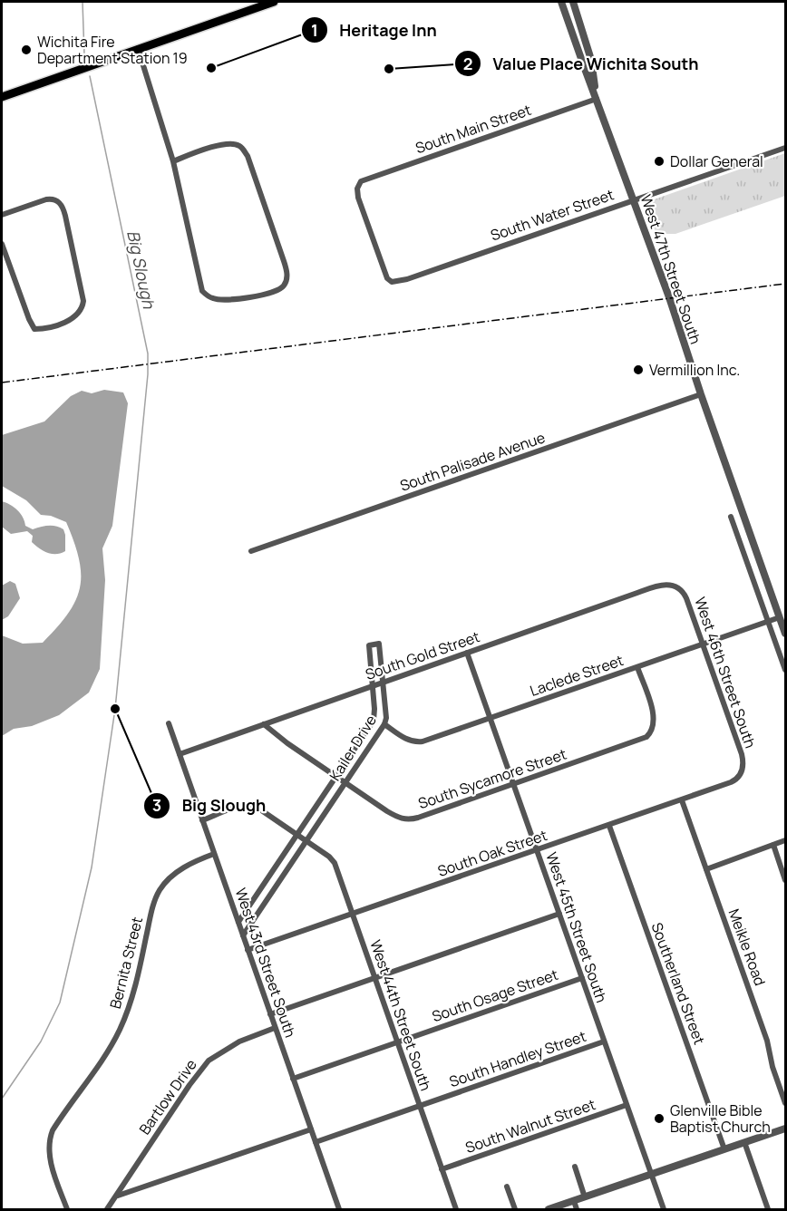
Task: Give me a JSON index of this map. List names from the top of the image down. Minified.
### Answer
{"streets":{"street":["South Main Street","South Water Street","West 47th Street South","South Palisade Avenue","South Gold Street","West 46th Street South","Laclede Street","Kailer Drive","South Sycamore Street","South Oak Street","West 45th Street South","Meikle Road","Bernita Street","West 43rd Street South","Southerland Street","South Osage Street","West 44th Street South","South Handley Street","Bartlow Drive","South Walnut Street"]},"crossings":[["South Main Street","South Water Street"],["South Main Street","West 47th Street South"],["South Water Street","West 47th Street South"],["West 47th Street South","South Palisade Avenue"],["West 47th Street South","Laclede Street"],["South Gold Street","West 46th Street South"],["South Gold Street","Kailer Drive"],["South Gold Street","South Sycamore Street"],["South Gold Street","West 45th Street South"],["South Gold Street","West 43rd Street South"],["West 46th Street South","Laclede Street"],["West 46th Street South","South Oak Street"],["Laclede Street","Kailer Drive"],["Laclede Street","South Sycamore Street"],["Laclede Street","West 45th Street South"],["Kailer Drive","South Sycamore Street"],["Kailer Drive","West 43rd Street South"],["Kailer Drive","West 44th Street South"],["South Sycamore Street","West 45th Street South"],["South Oak Street","West 45th Street South"],["South Oak Street","Meikle Road"],["South Oak Street","West 43rd Street South"],["South Oak Street","Southerland Street"],["South Oak Street","West 44th Street South"],["West 45th Street South","South Osage Street"],["West 45th Street South","South Handley Street"],["West 45th Street South","South Walnut Street"],["Bernita Street","West 43rd Street South"],["West 43rd Street South","South Osage Street"],["West 43rd Street South","South Handley Street"],["West 43rd Street South","Bartlow Drive"],["South Osage Street","West 44th Street South"],["West 44th Street South","South Handley Street"],["West 44th Street South","South Walnut Street"]],"water":["Big Slough"],"places":["Wichita Fire Department Station 19","Heritage Inn","Value Place Wichita South","Dollar General","Vermillion Inc.","Big Slough","Glenville Bible Baptist Church"]}
